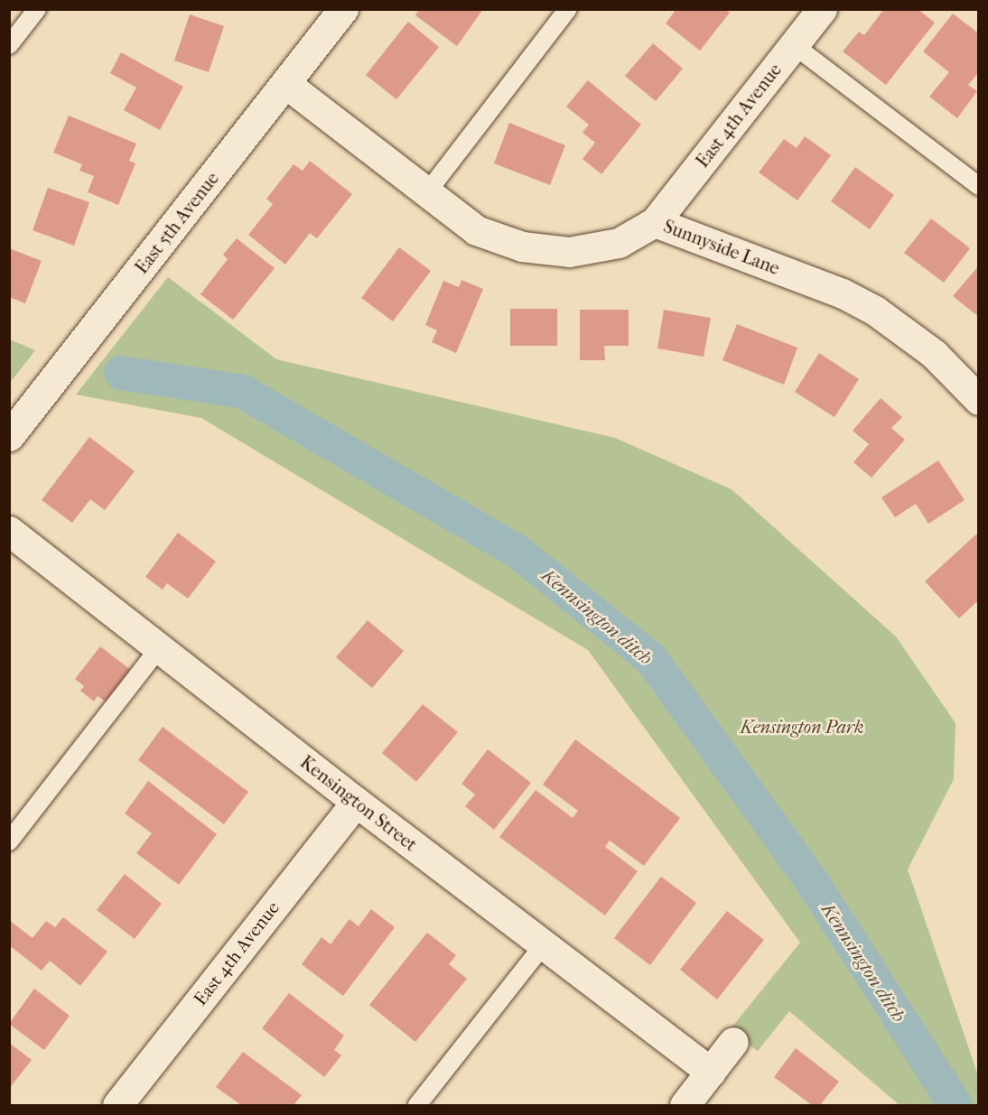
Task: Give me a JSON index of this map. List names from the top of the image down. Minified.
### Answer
{"streets":{"street":["East 4th Avenue","East 5th Avenue","Sunnyside Lane","Kensington Street"]},"crossings":[["East 4th Avenue","Sunnyside Lane"],["East 4th Avenue","Kensington Street"],["East 5th Avenue","Sunnyside Lane"]],"water":["Kennsington ditch"],"parks":["Kensington Park"]}
